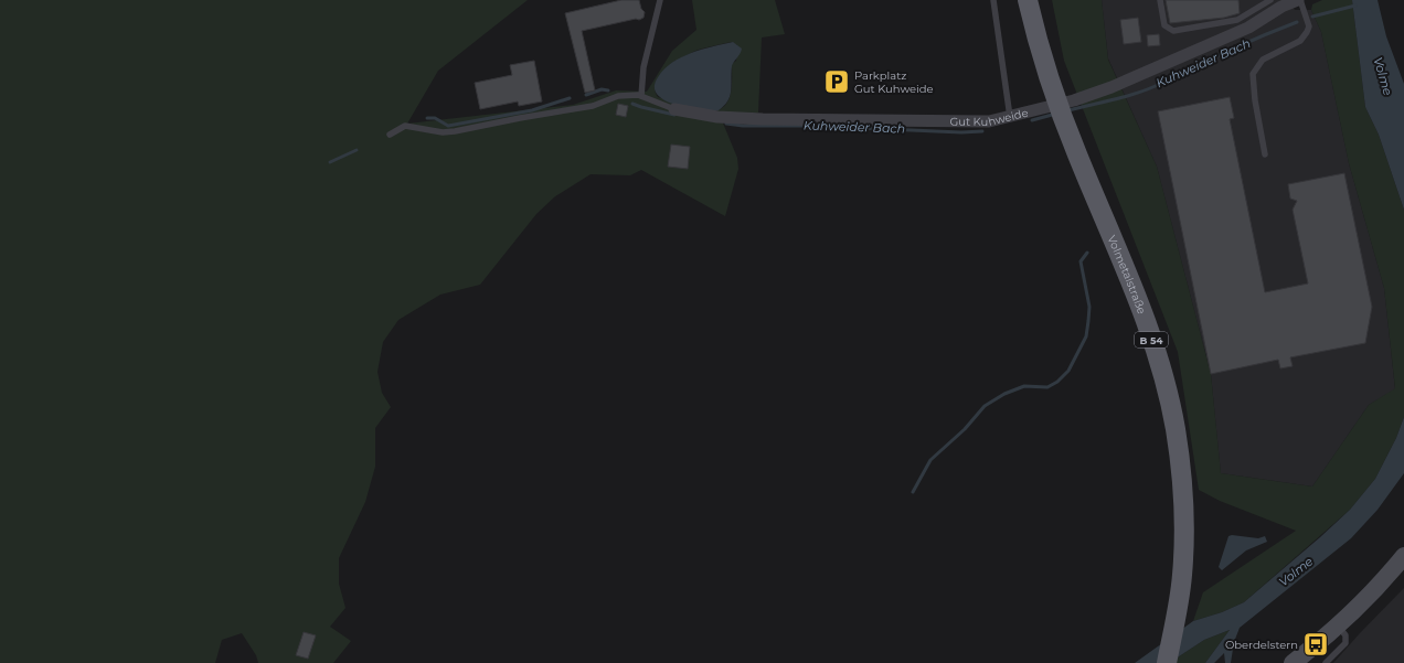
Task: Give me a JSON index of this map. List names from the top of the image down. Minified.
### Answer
{"streets":{"main road":["Volmetalstraße","B 54"],"street":["Gut Kuhweide"]},"water":["Kuhweider Bach","Volme"],"places":{"parking":["Parkplatz Gut Kuhweide"],"bus stop":["Oberdelstern"]}}
